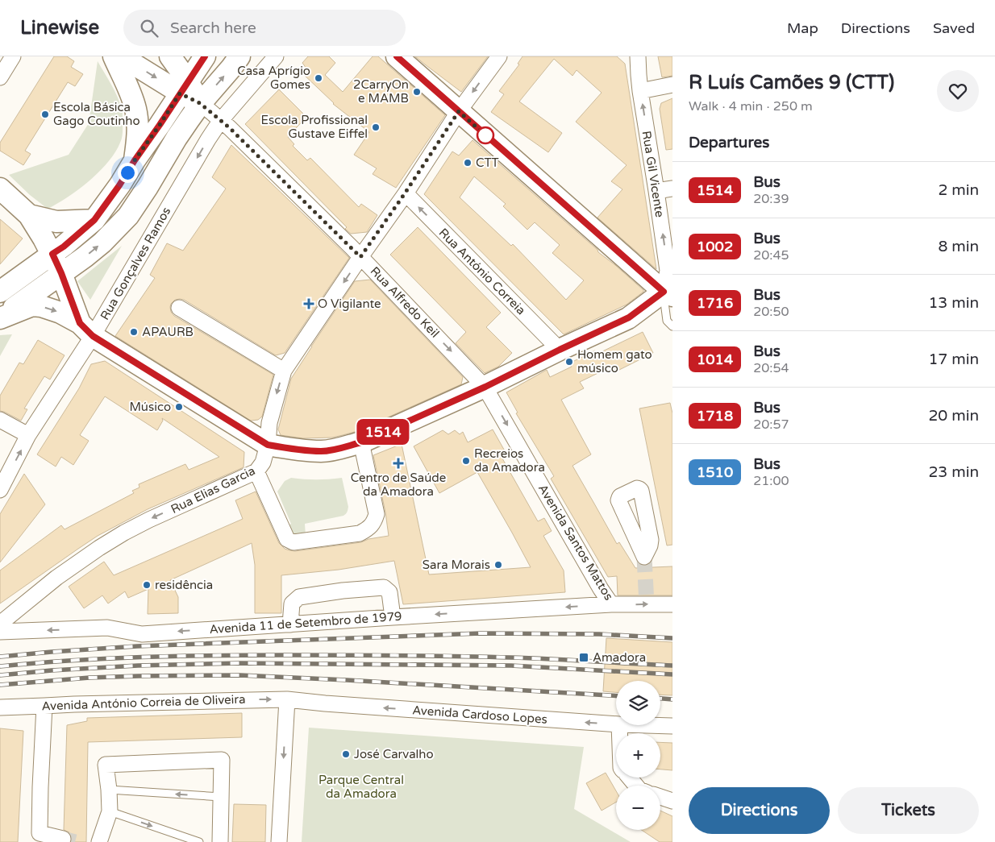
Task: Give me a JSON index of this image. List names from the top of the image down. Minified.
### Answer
{"streets":{"street":["Rua Gil Vicente","Rua Gonçalves Ramos","Rua António Correia","Rua Alfredo Keil","Rua Elias Garcia","Avenida Santos Mattos","Avenida 11 de Setembro de 1979","Avenida António Correia de Oliveira","Avenida Cardoso Lopes"]},"crossings":[["Rua Gonçalves Ramos","Rua Alfredo Keil"],["Rua António Correia","Rua Elias Garcia"],["Rua Alfredo Keil","Rua Elias Garcia"],["Rua Alfredo Keil","Avenida Santos Mattos"],["Avenida Santos Mattos","Avenida 11 de Setembro de 1979"],["Avenida António Correia de Oliveira","Avenida Cardoso Lopes"]],"one_way":["Rua Gil Vicente","Rua Alfredo Keil","Rua Elias Garcia","Avenida Santos Mattos","Avenida 11 de Setembro de 1979","Avenida António Correia de Oliveira","Avenida Cardoso Lopes"],"parks":["Parque Central da Amadora"],"places":{"other":["Casa Aprígio Gomes","2CarryOn e MAMB","Escola Básica Gago Coutinho","Escola Profissional Gustave Eiffel","CTT","APAURB","Homem gato músico","Músico","Recreios da Amadora","Sara Morais","residência","José Carvalho"],"health":["O Vigilante","Centro de Saúde da Amadora"],"transit":["Amadora"]},"lines":["bus line 1514"],"page":{"header":"Linewise","search":"Search here","nav":["Map","Directions","Saved"],"on_map":"1514","heading":[["R Luís Camões 9 (CTT)","Walk · 4 min · 250 m"],"Departures"],"list":[{"mark":"1514","name":"Bus","note":"20:39","value":"2 min"},{"mark":"1002","name":"Bus","note":"20:45","value":"8 min"},{"mark":"1716","name":"Bus","note":"20:50","value":"13 min"},{"mark":"1014","name":"Bus","note":"20:54","value":"17 min"},{"mark":"1718","name":"Bus","note":"20:57","value":"20 min"},{"mark":"1510","name":"Bus","note":"21:00","value":"23 min"}],"map_buttons":["+","−"],"buttons":["Directions","Tickets"]}}
